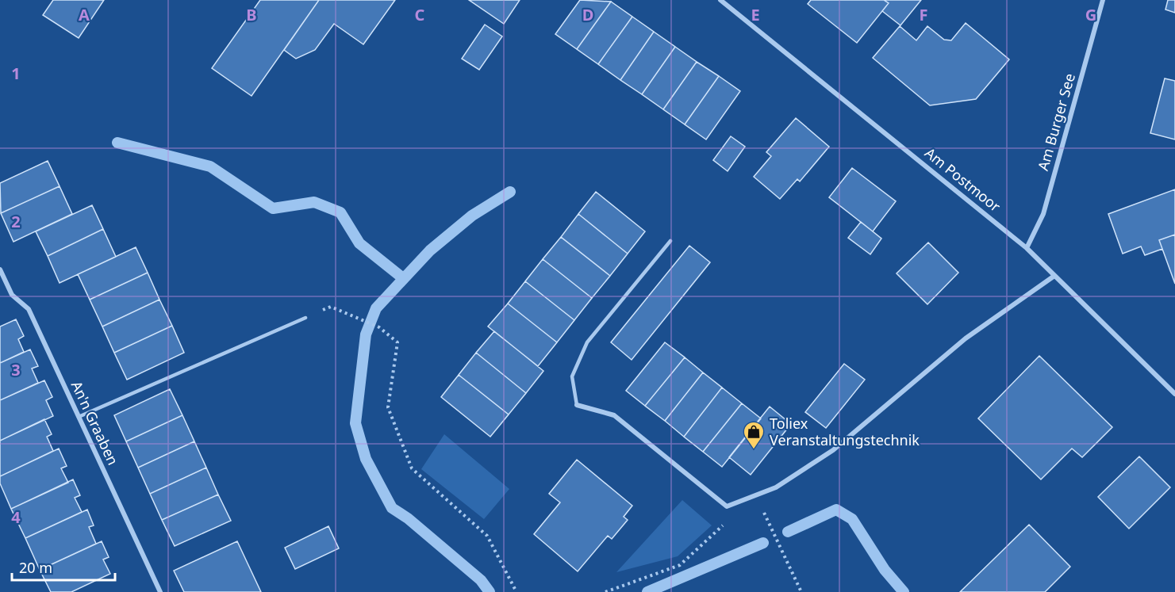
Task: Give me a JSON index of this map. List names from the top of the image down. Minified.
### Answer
{"streets":{"street":["Am Burger See","Am Postmoor","An'n Graaben"]},"crossings":[["Am Burger See","Am Postmoor"]],"places":{"shop":["Toliex Veranstaltungstechnik"]},"scale_bar":"20 m","grid":{"columns":["A","B","C","D","E","F","G"],"rows":["1","2","3","4"]}}
